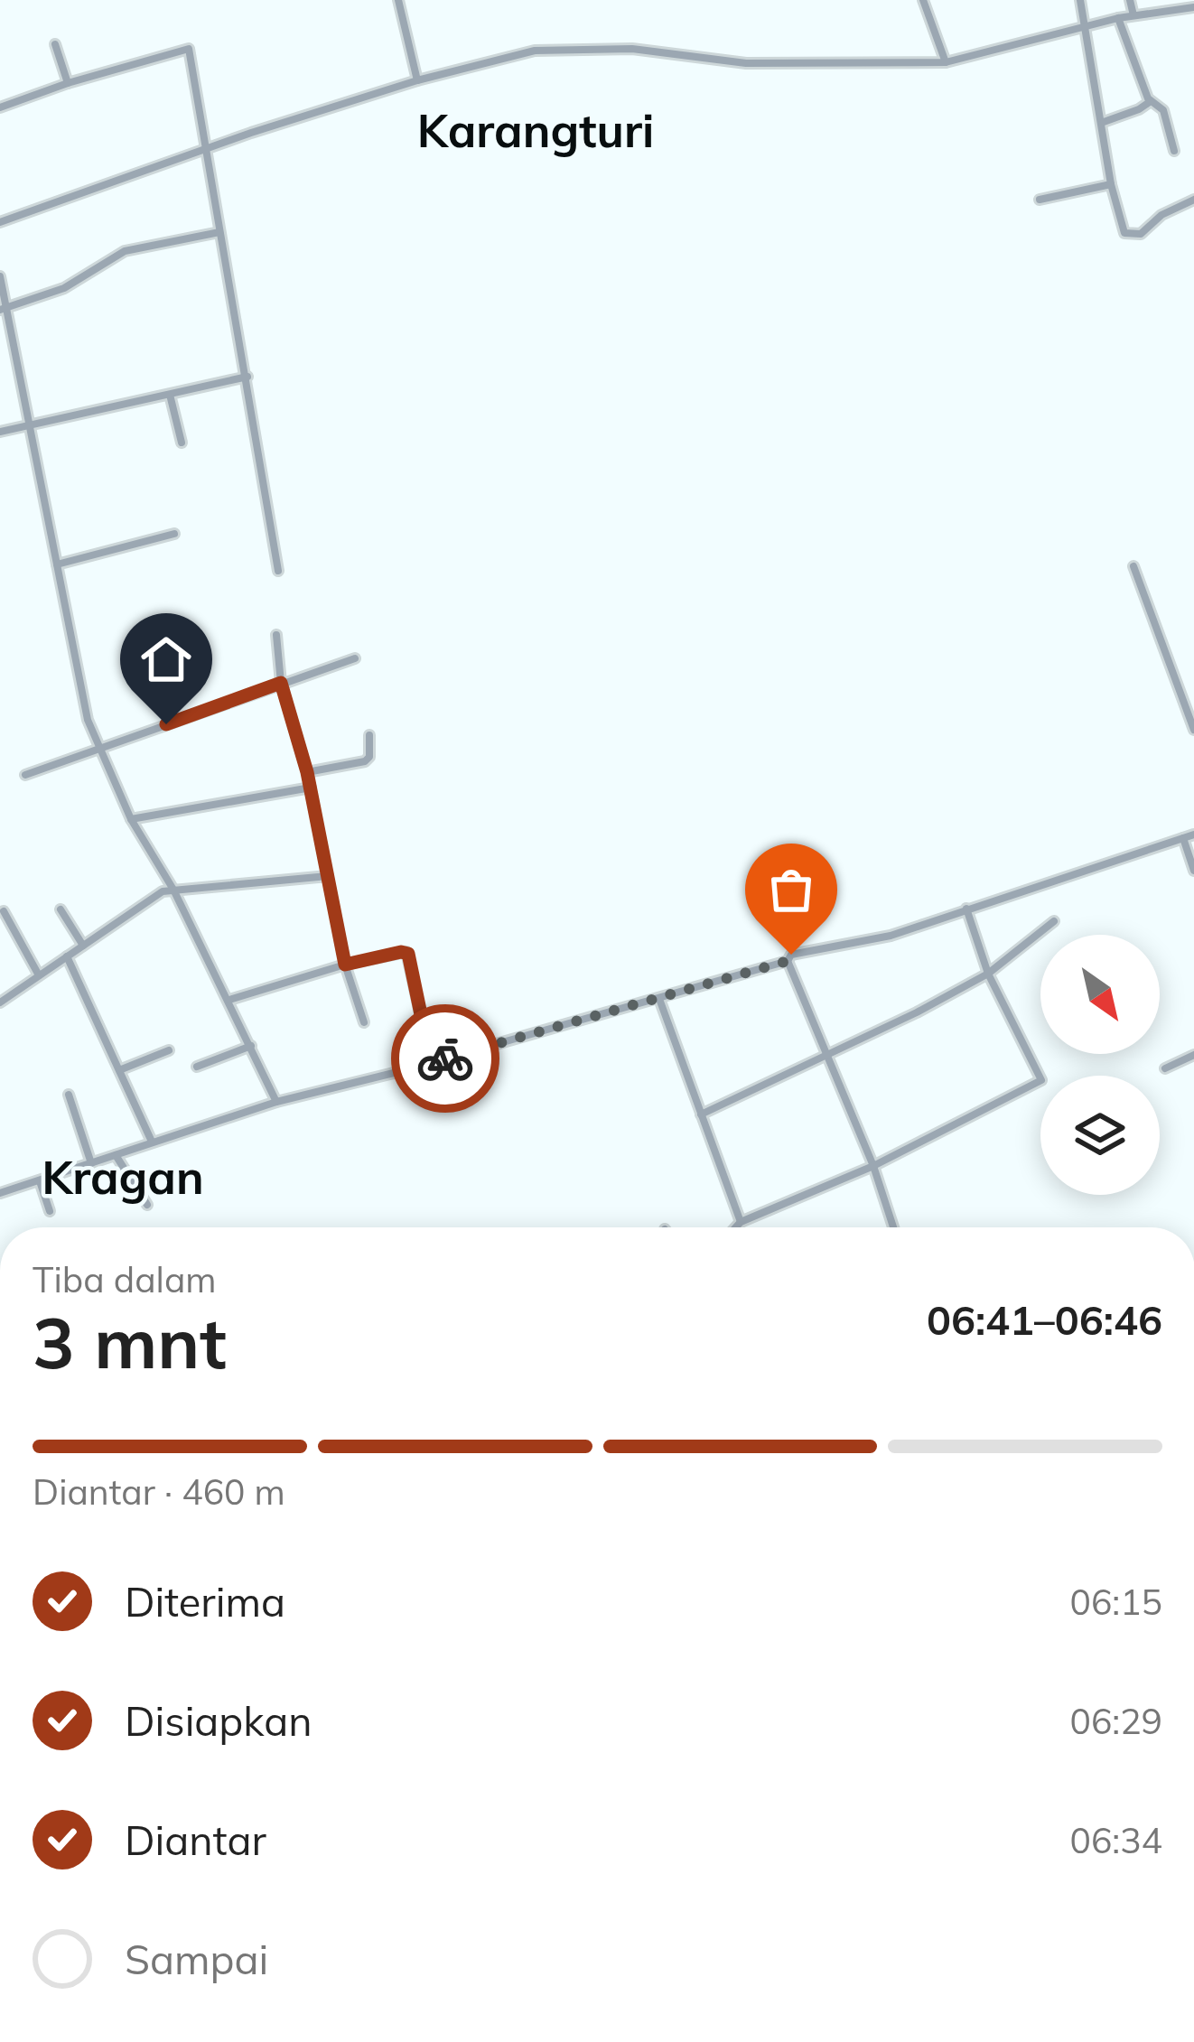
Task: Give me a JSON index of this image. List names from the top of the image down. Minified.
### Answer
{"districts":["Karangturi","Kragan"],"north":"bottom right","page":{"heading":["3 mnt","Tiba dalam","06:41–06:46"],"bar":"Diantar · 460 m","list":[["Diterima","06:15"],["Disiapkan","06:29"],["Diantar","06:34"],"Sampai"]}}
